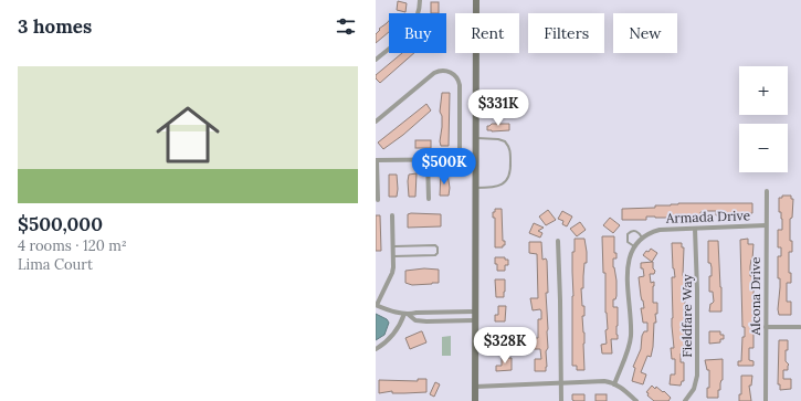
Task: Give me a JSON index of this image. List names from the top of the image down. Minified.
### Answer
{"streets":{"street":["Armada Drive","Alcona Drive","Fieldfare Way"]},"crossings":[["Armada Drive","Alcona Drive"],["Armada Drive","Fieldfare Way"]],"page":{"heading":"3 homes","chip":["Buy","Rent","Filters","New"],"list":[{"name":"$500,000","note":"4 rooms · 120 m² · Lima Court"}],"map_buttons":["+","−"],"price":["$331K","$500K","$328K"]}}
